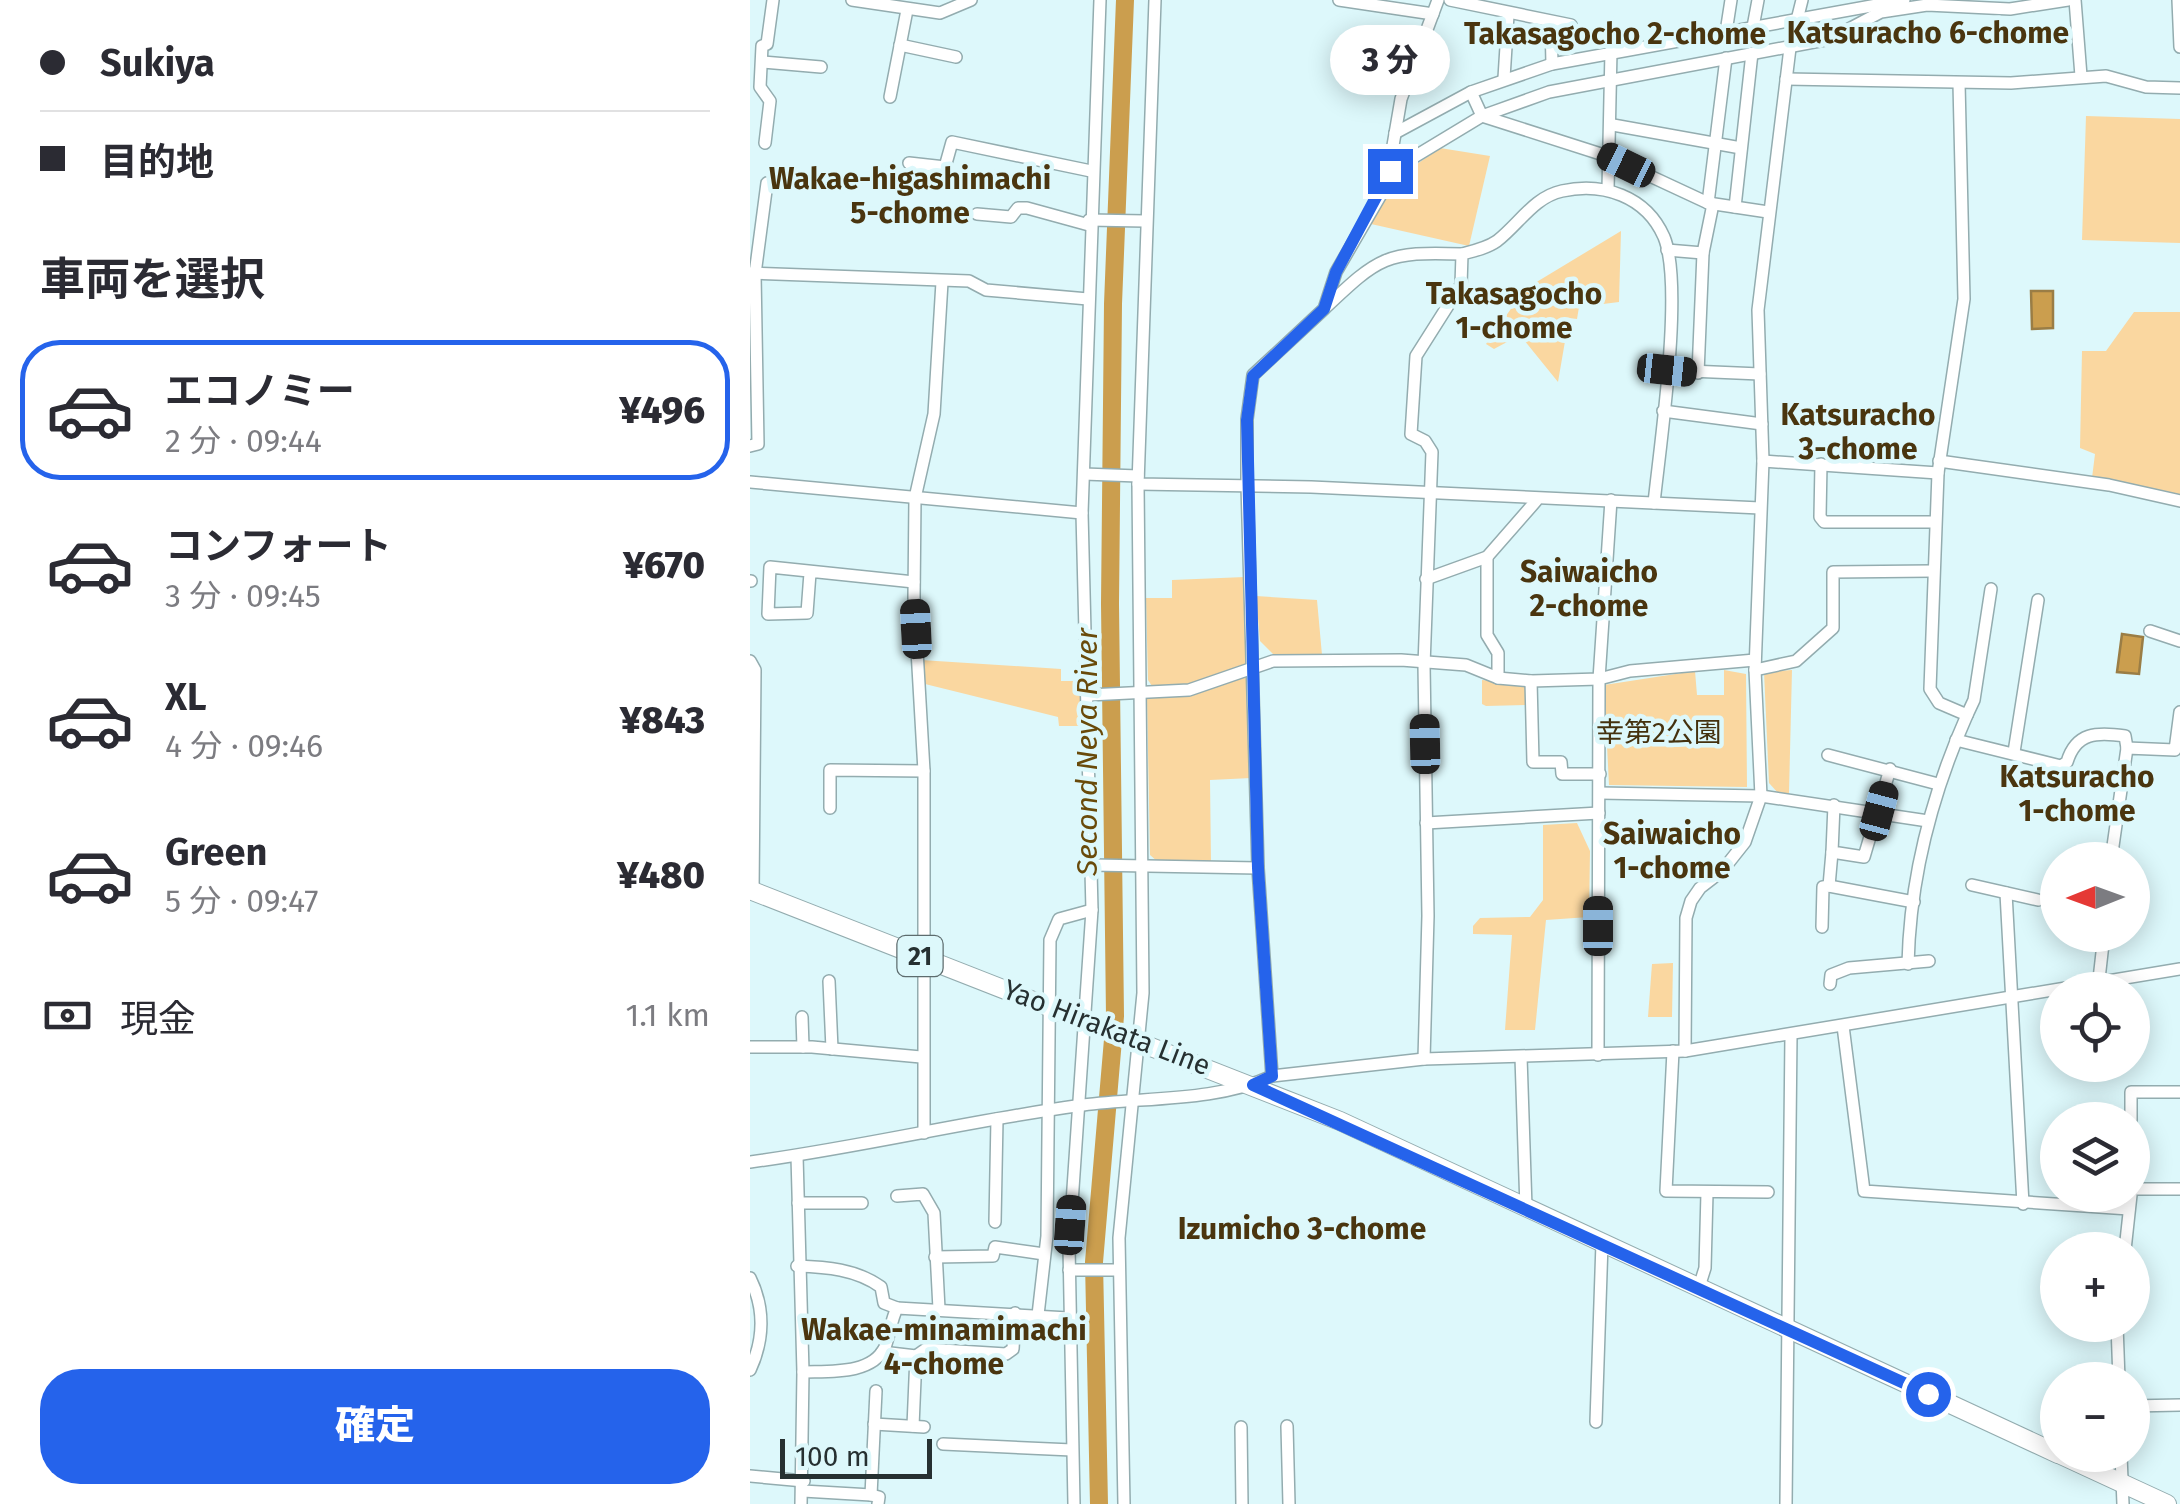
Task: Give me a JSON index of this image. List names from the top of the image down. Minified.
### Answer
{"streets":{"main road":["21","Yao Hirakata Line"]},"districts":["Katsuracho 6-chome","Takasagocho 2-chome","Wakae-higashimachi 5-chome","Takasagocho 1-chome","Katsuracho 3-chome","Saiwaicho 2-chome","Katsuracho 1-chome","Saiwaicho 1-chome","Izumicho 3-chome","Wakae-minamimachi 4-chome"],"water":["Second Neya River"],"parks":["幸第2公園"],"scale_bar":"100 m","north":"left","page":{"banner":["Sukiya","目的地"],"bubble":"3 分","heading":"車両を選択","list":[{"name":"エコノミー","note":"2 分 · 09:44","value":"¥496"},{"name":"コンフォート","note":"3 分 · 09:45","value":"¥670"},{"name":"XL","note":"4 分 · 09:46","value":"¥843"},{"name":"Green","note":"5 分 · 09:47","value":"¥480"}],"map_buttons":["+","−"],"pay":["現金","1.1 km"],"buttons":"確定","scale":"100 m"}}
